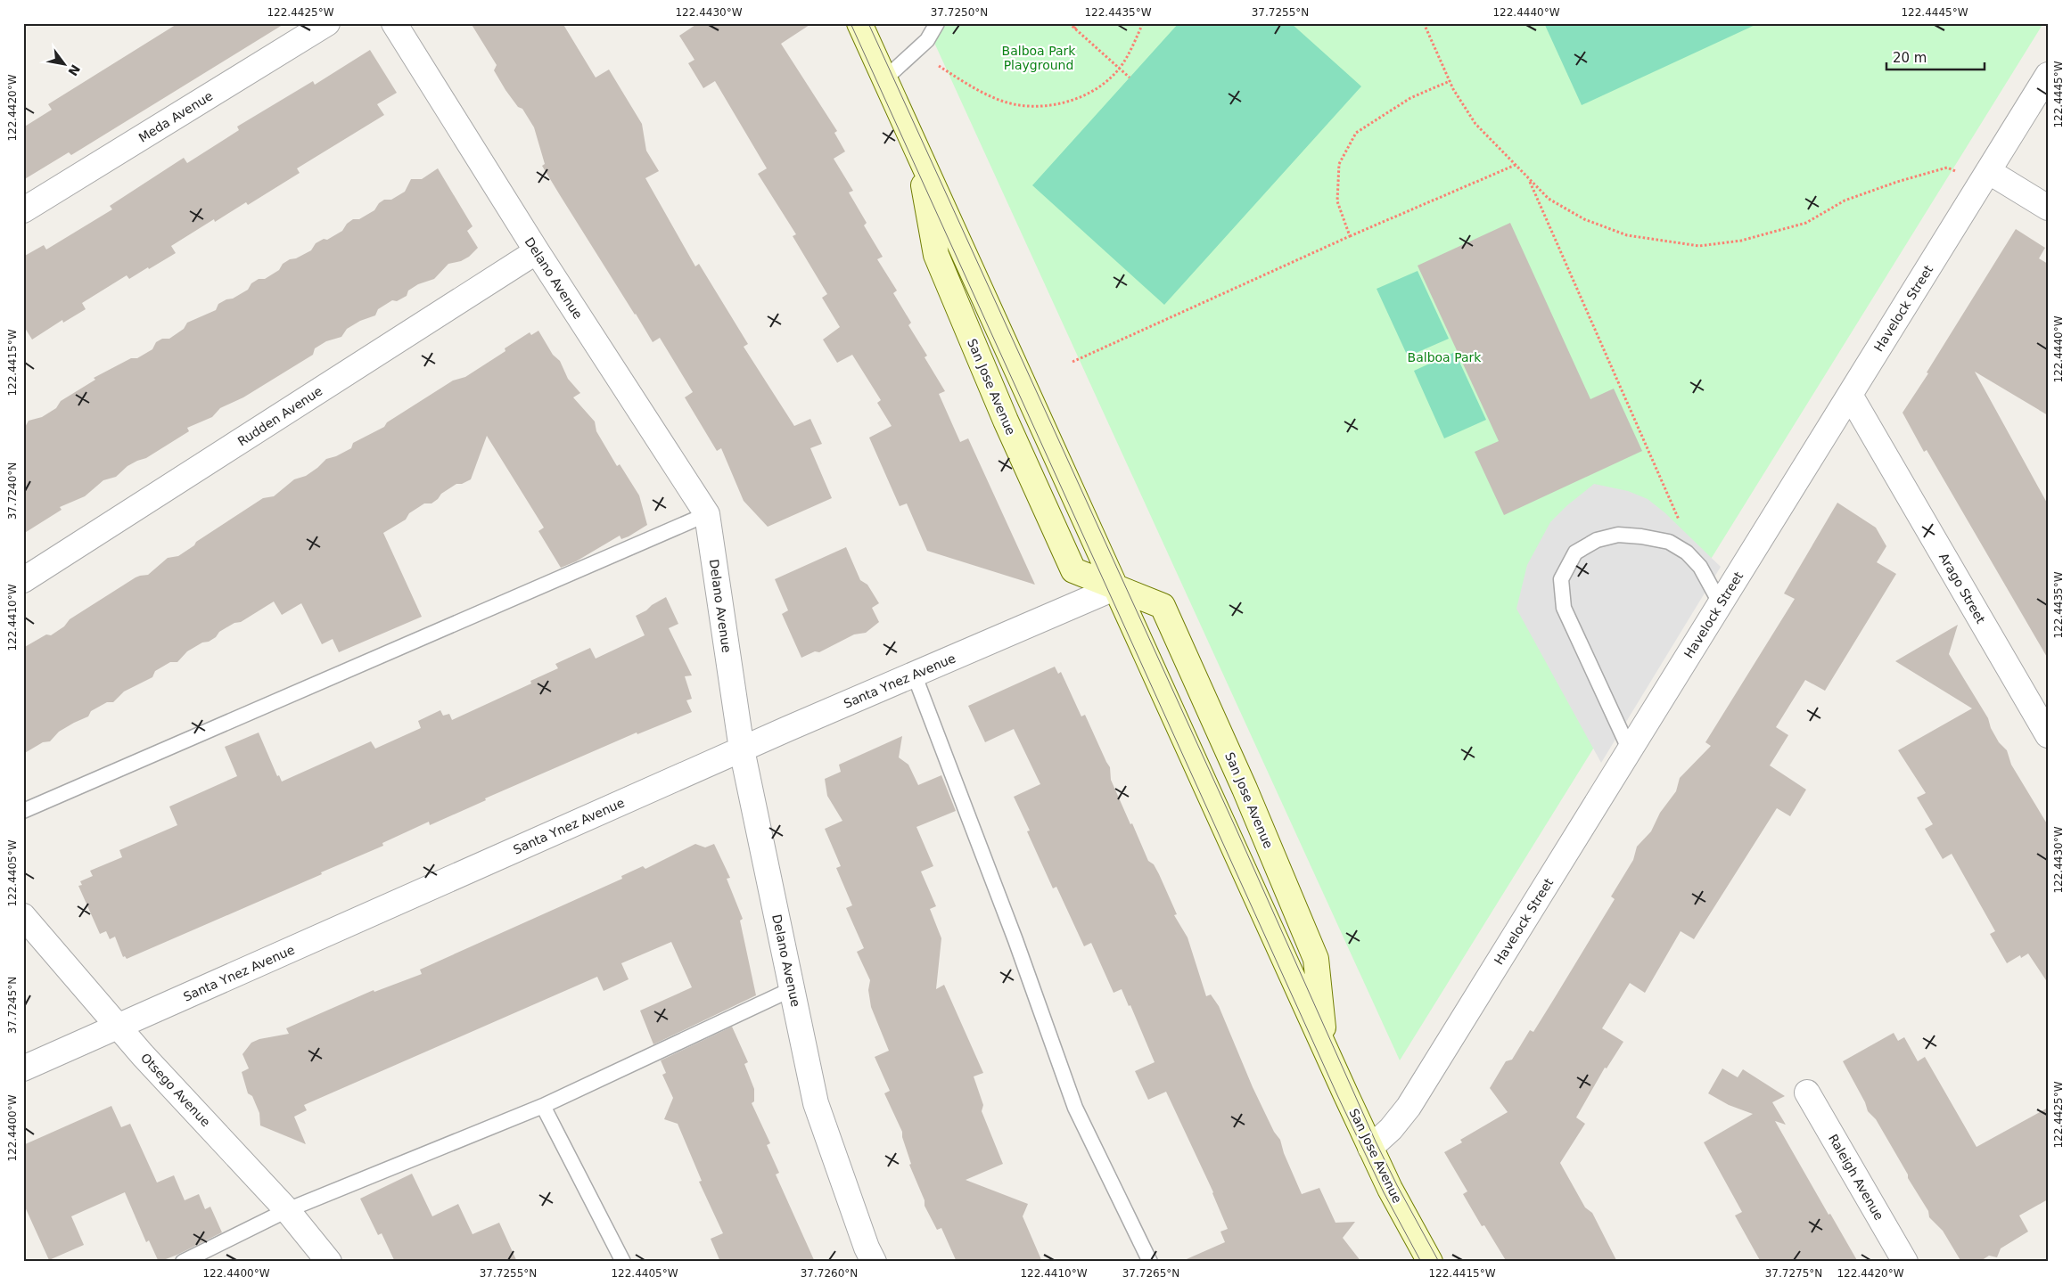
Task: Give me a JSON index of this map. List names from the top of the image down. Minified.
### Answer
{"streets":{"main road":["San Jose Avenue"],"street":["Meda Avenue","Delano Avenue","Havelock Street","Rudden Avenue","Arago Street","Santa Ynez Avenue","Otsego Avenue","Raleigh Avenue"]},"crossings":[["Delano Avenue","Rudden Avenue"],["Delano Avenue","Santa Ynez Avenue"],["Havelock Street","San Jose Avenue"],["Havelock Street","Arago Street"],["San Jose Avenue","Santa Ynez Avenue"],["Santa Ynez Avenue","Otsego Avenue"]],"parks":["Balboa Park Playground","Balboa Park"],"scale_bar":"20 m","north":"bottom right","coordinates":["122.4425°W","122.4430°W","37.7250°N","122.4435°W","37.7255°N","122.4440°W","122.4445°W","122.4420°W","122.4415°W","37.7240°N","122.4410°W","122.4405°W","37.7245°N","122.4400°W","37.7260°N","37.7265°N","37.7275°N"]}
